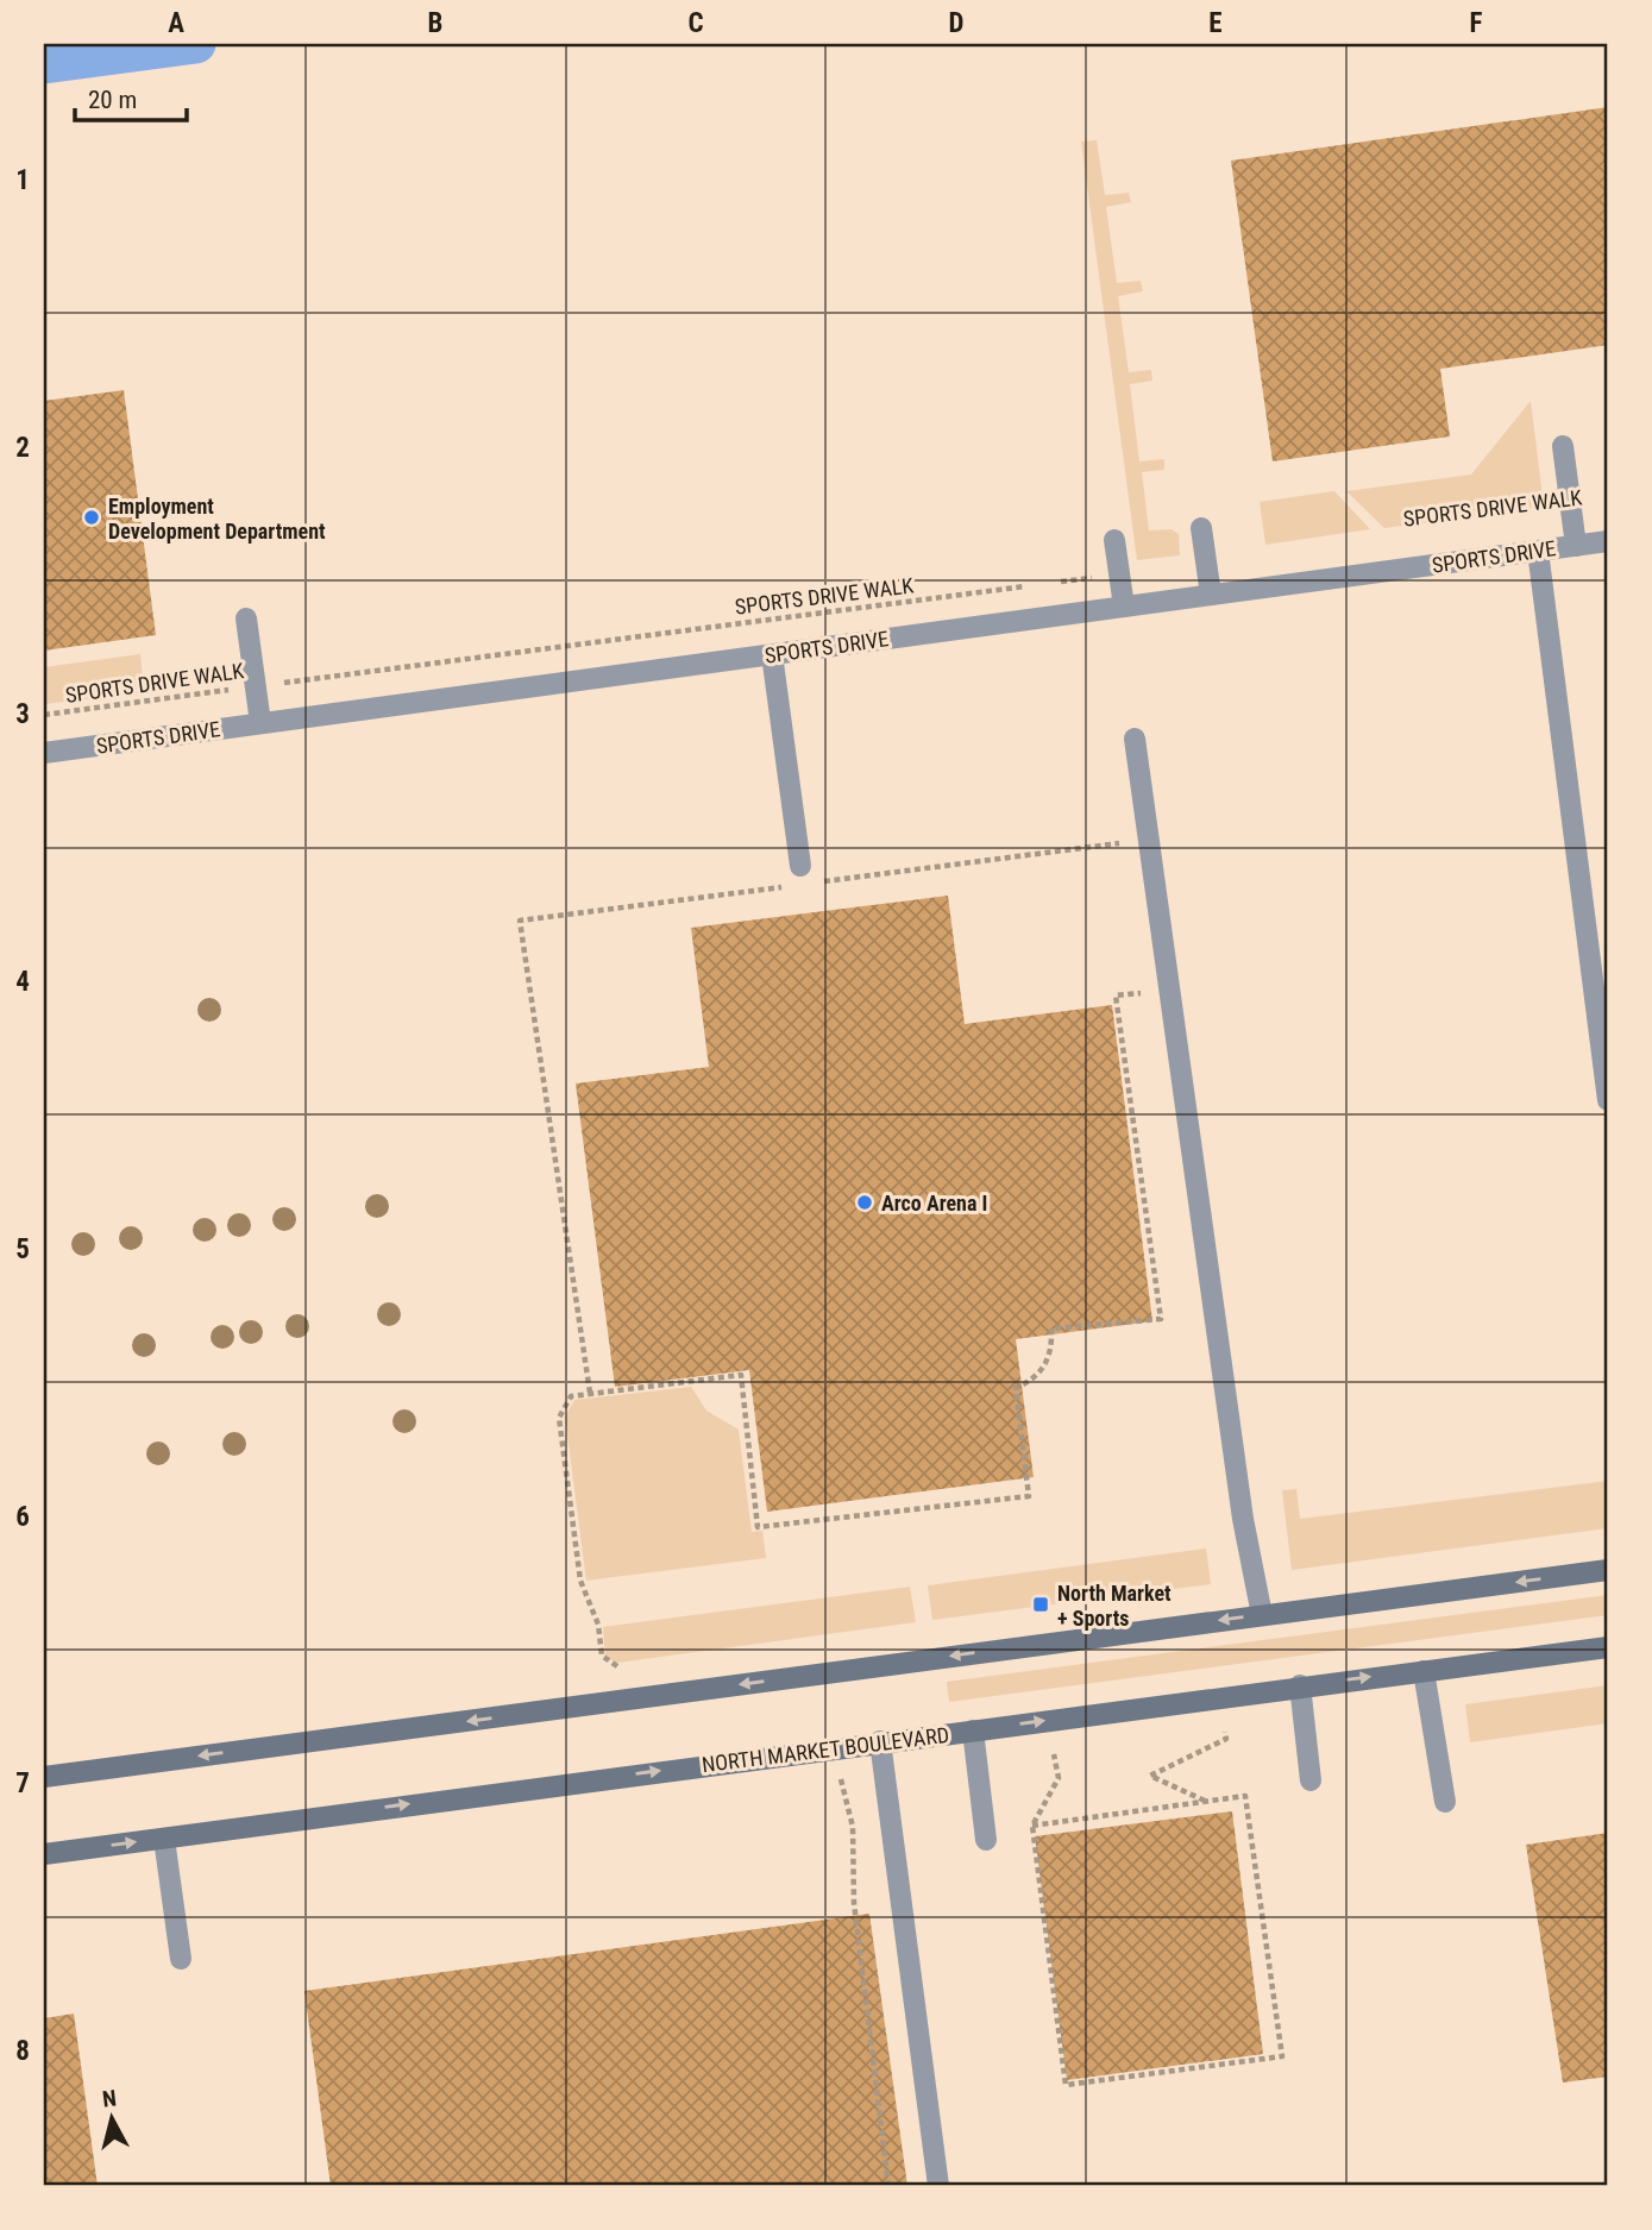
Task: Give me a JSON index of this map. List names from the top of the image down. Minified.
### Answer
{"streets":{"main road":["NORTH MARKET BOULEVARD"],"street":["SPORTS DRIVE"],"path":["SPORTS DRIVE WALK"]},"places":{"other":["Employment Development Department","Arco Arena I"],"transit":["North Market + Sports"]},"scale_bar":"20 m","north":"top","grid":{"columns":["A","B","C","D","E","F"],"rows":["1","2","3","4","5","6","7","8"]}}
